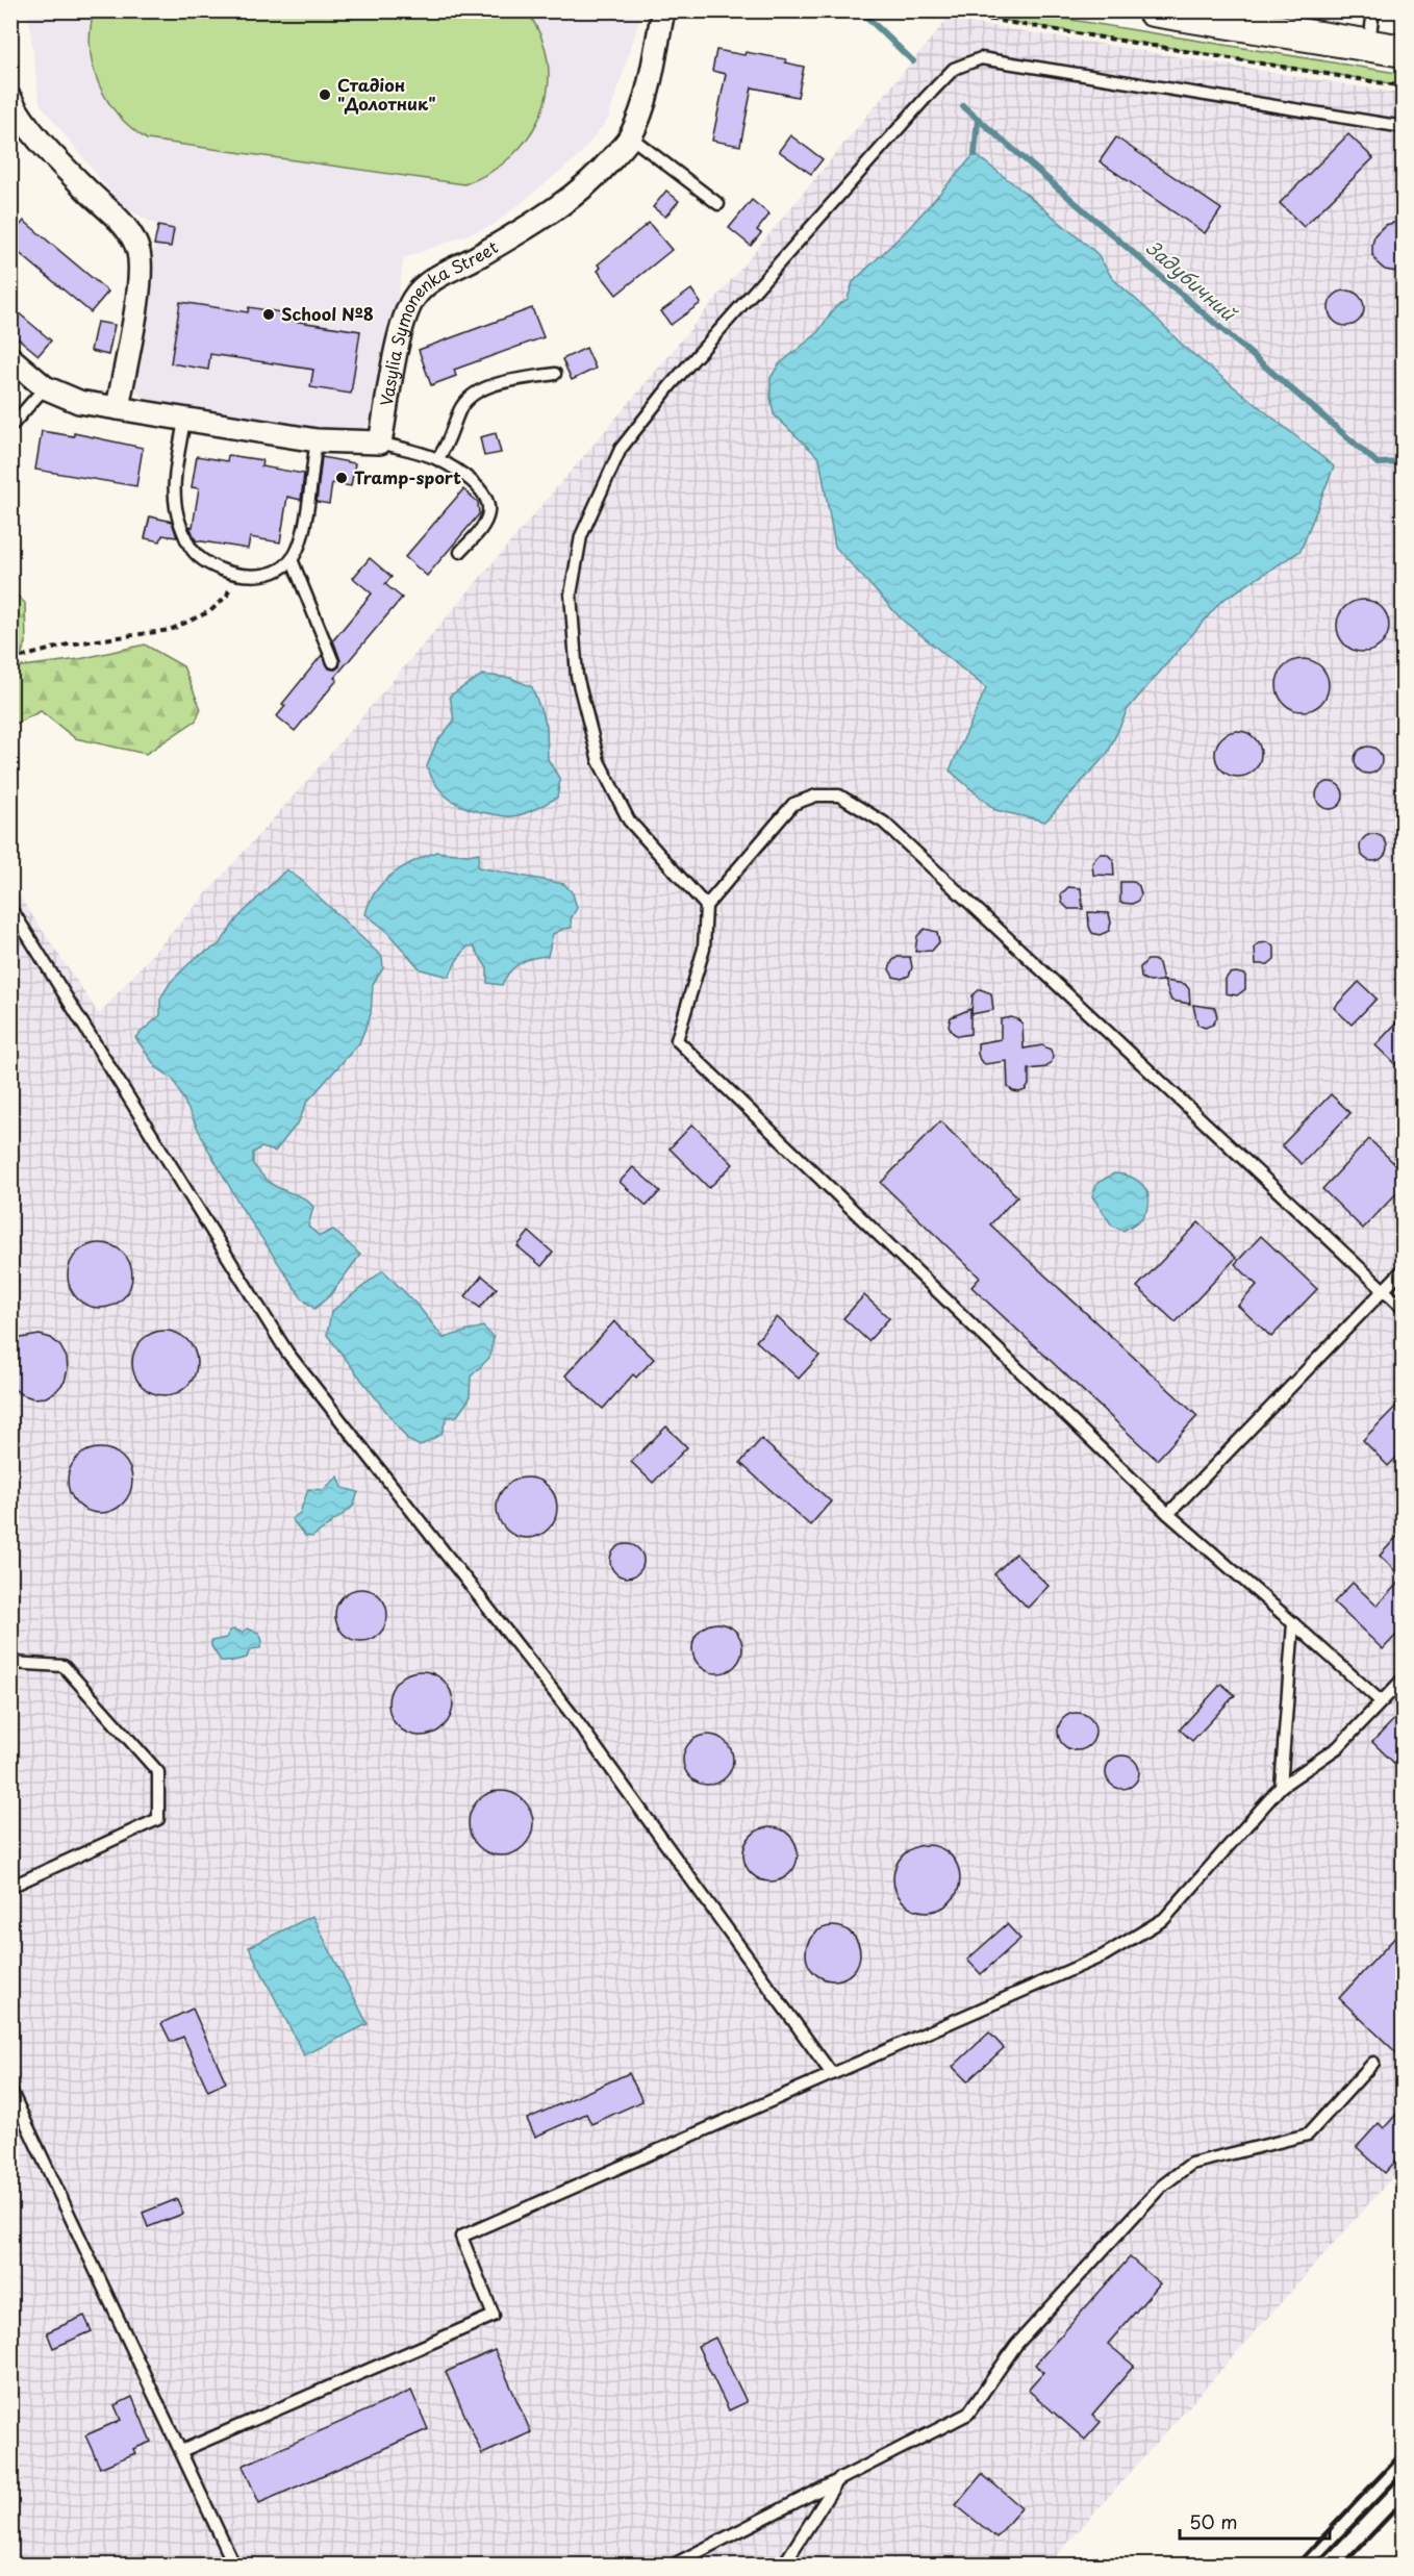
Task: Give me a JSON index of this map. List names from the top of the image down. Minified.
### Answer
{"streets":{"street":["Vasylia Symonenka Street"]},"water":["Задубичний"],"places":["Стадіон \"Долотник\"","School №8","Tramp-sport"],"scale_bar":"50 m"}
